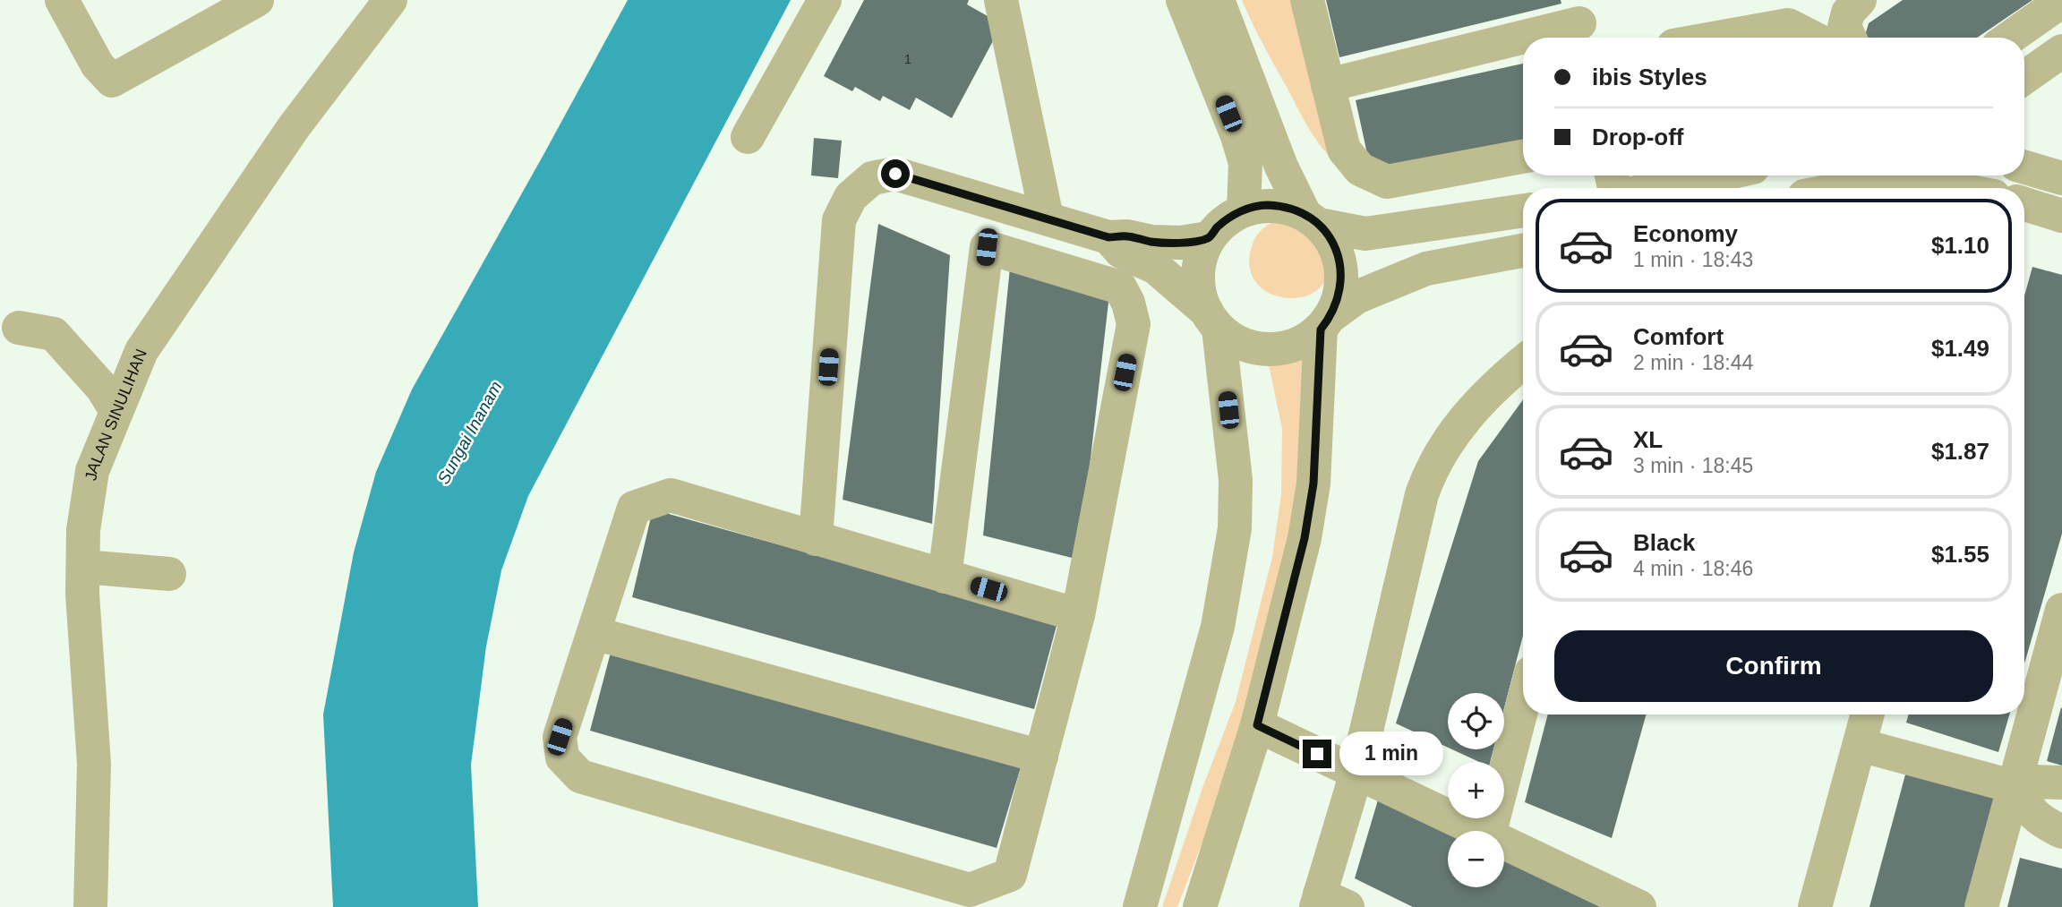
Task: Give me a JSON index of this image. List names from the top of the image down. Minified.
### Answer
{"streets":{"street":["JALAN SINULIHAN"]},"water":["Sungai Inanam"],"house_numbers":["1"],"page":{"banner":["ibis Styles","Drop-off"],"list":[{"name":"Economy","note":"1 min · 18:43","value":"$1.10"},{"name":"Comfort","note":"2 min · 18:44","value":"$1.49"},{"name":"XL","note":"3 min · 18:45","value":"$1.87"},{"name":"Black","note":"4 min · 18:46","value":"$1.55"}],"buttons":"Confirm","map_buttons":["+","−"],"bubble":"1 min"}}
